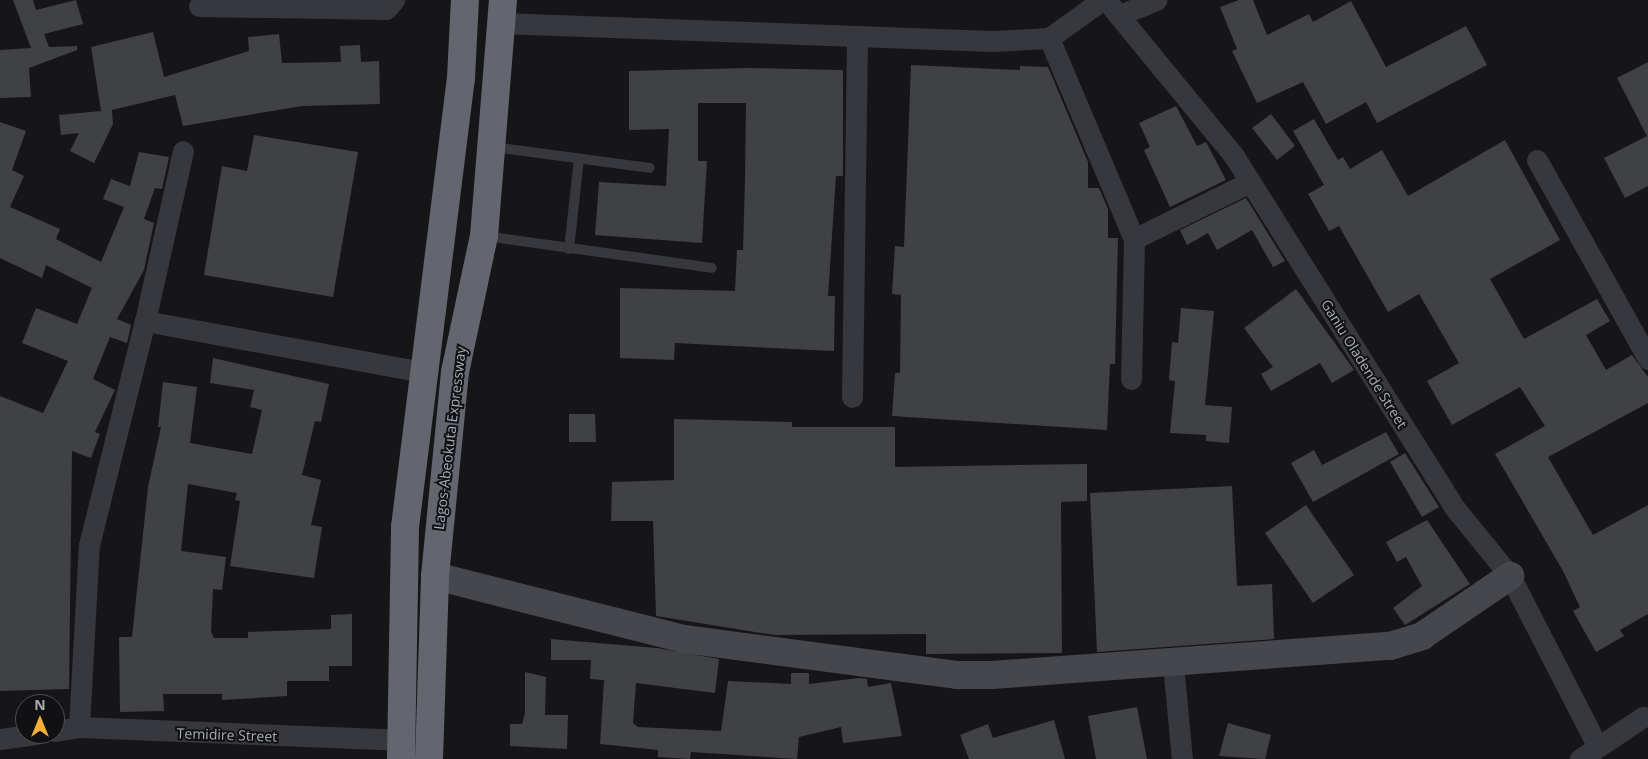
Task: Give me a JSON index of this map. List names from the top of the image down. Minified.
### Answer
{"streets":{"highway":["Lagos-Abeokuta Expressway"],"street":["Ganiu Oladende Street","Temidire Street"]},"north":"top"}
